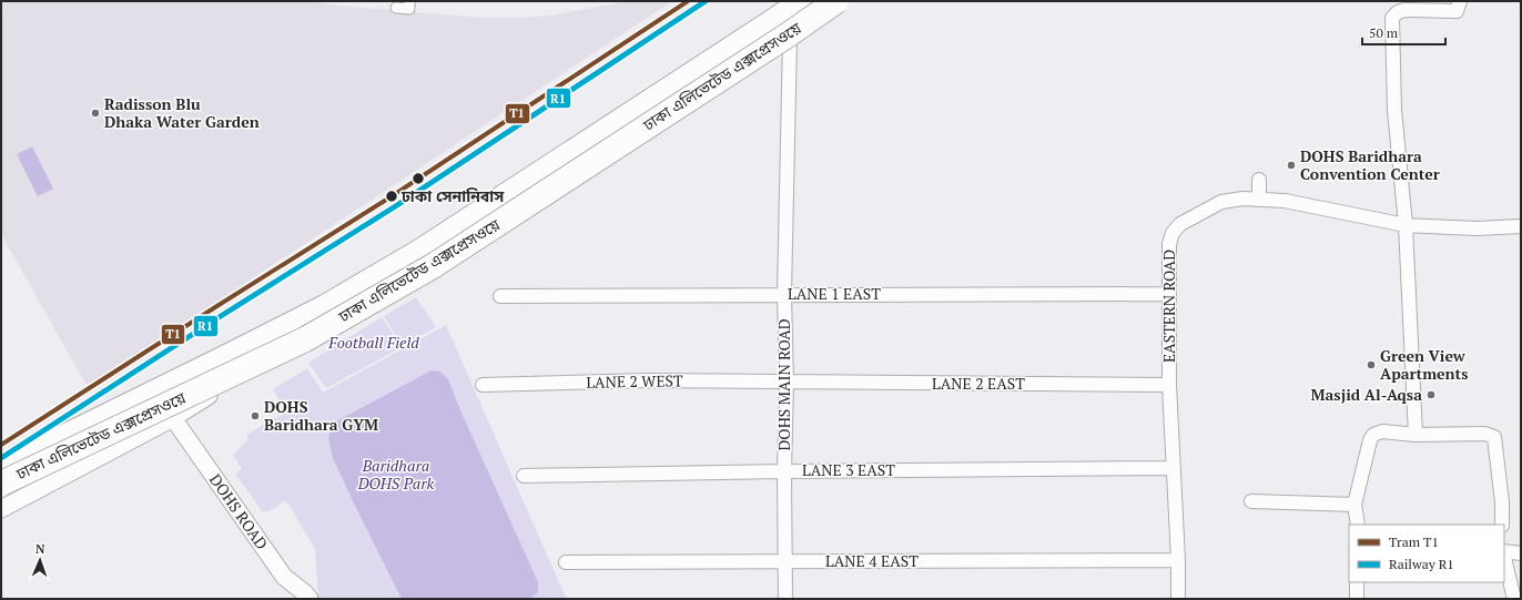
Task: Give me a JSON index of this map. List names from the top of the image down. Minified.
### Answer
{"streets":{"highway":["ঢাকা এলিভেটেড এক্সপ্রেসওয়ে"],"street":["LANE 1 EAST","EASTERN ROAD","LANE 2 WEST","LANE 2 EAST","DOHS MAIN ROAD","LANE 3 EAST","DOHS ROAD","LANE 4 EAST"]},"crossings":[["LANE 1 EAST","EASTERN ROAD"],["LANE 1 EAST","DOHS MAIN ROAD"],["EASTERN ROAD","LANE 2 EAST"],["EASTERN ROAD","LANE 3 EAST"],["EASTERN ROAD","LANE 4 EAST"],["LANE 2 WEST","LANE 2 EAST"],["LANE 2 WEST","DOHS MAIN ROAD"],["LANE 2 EAST","DOHS MAIN ROAD"],["DOHS MAIN ROAD","LANE 3 EAST"],["DOHS MAIN ROAD","LANE 4 EAST"]],"parks":["Football Field","Baridhara DOHS Park"],"places":["Radisson Blu Dhaka Water Garden","DOHS Baridhara Convention Center","ঢাকা সেনানিবাস","Green View Apartments","Masjid Al-Aqsa","DOHS Baridhara GYM"],"lines":["tram line T1","rail line R1"],"legend":["Tram T1","Railway R1"],"scale_bar":"50 m","north":"top"}
